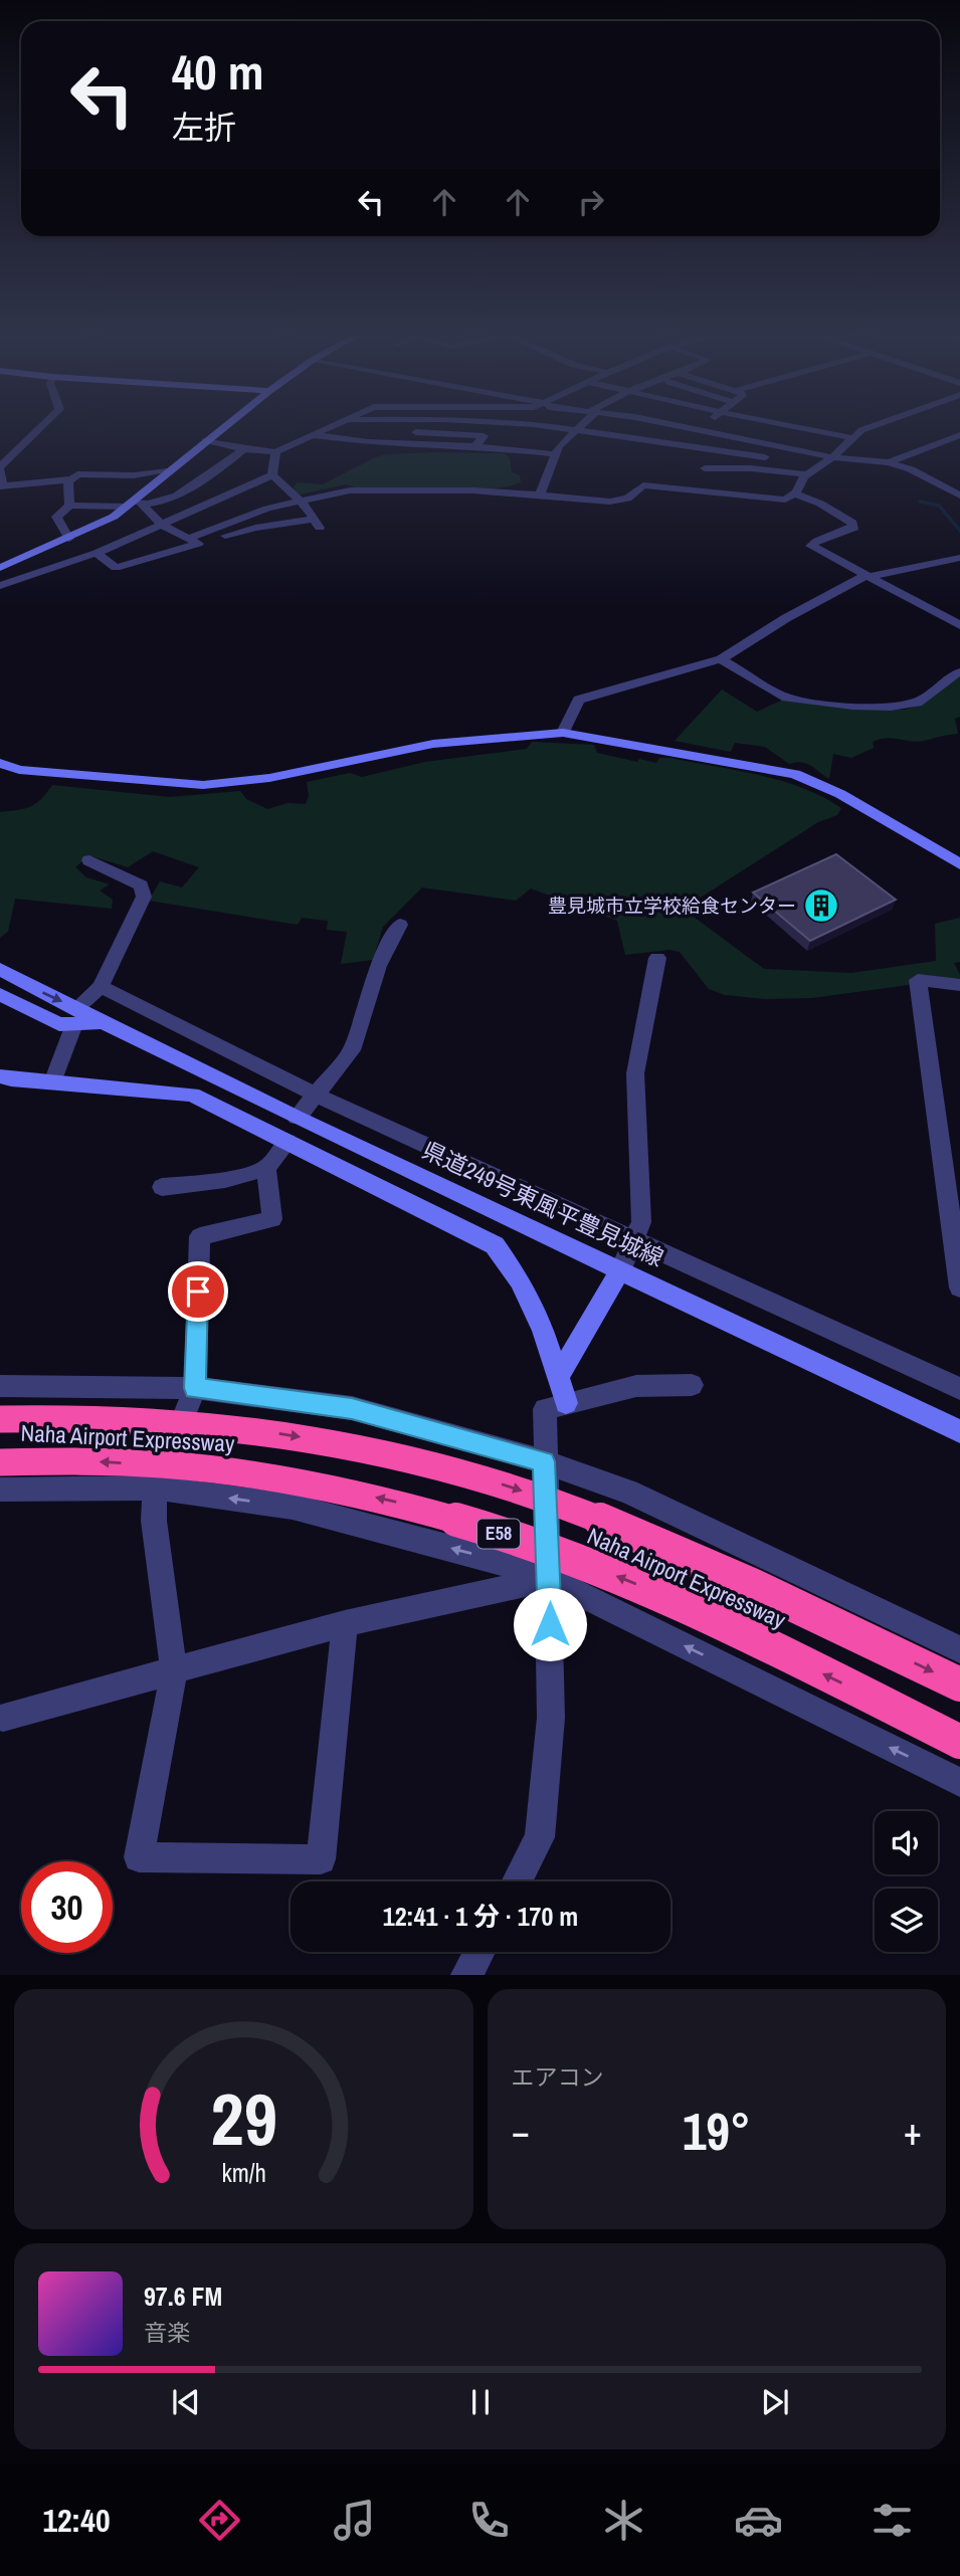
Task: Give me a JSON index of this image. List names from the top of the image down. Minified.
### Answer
{"streets":{"highway":["Naha Airport Expressway","E58"],"street":["県道249号東風平豊見城線"]},"places":{"building":["豊見城市立学校給食センター"]},"page":{"turn":["40 m","左折"],"limit":"30","trip":"12:41 · 1 分 · 170 m","tile":"エアコン","heat":["−","19°","+"],"song":["97.6 FM","音楽"],"tabs":"12:40","gauge":["29","km/h"]}}
